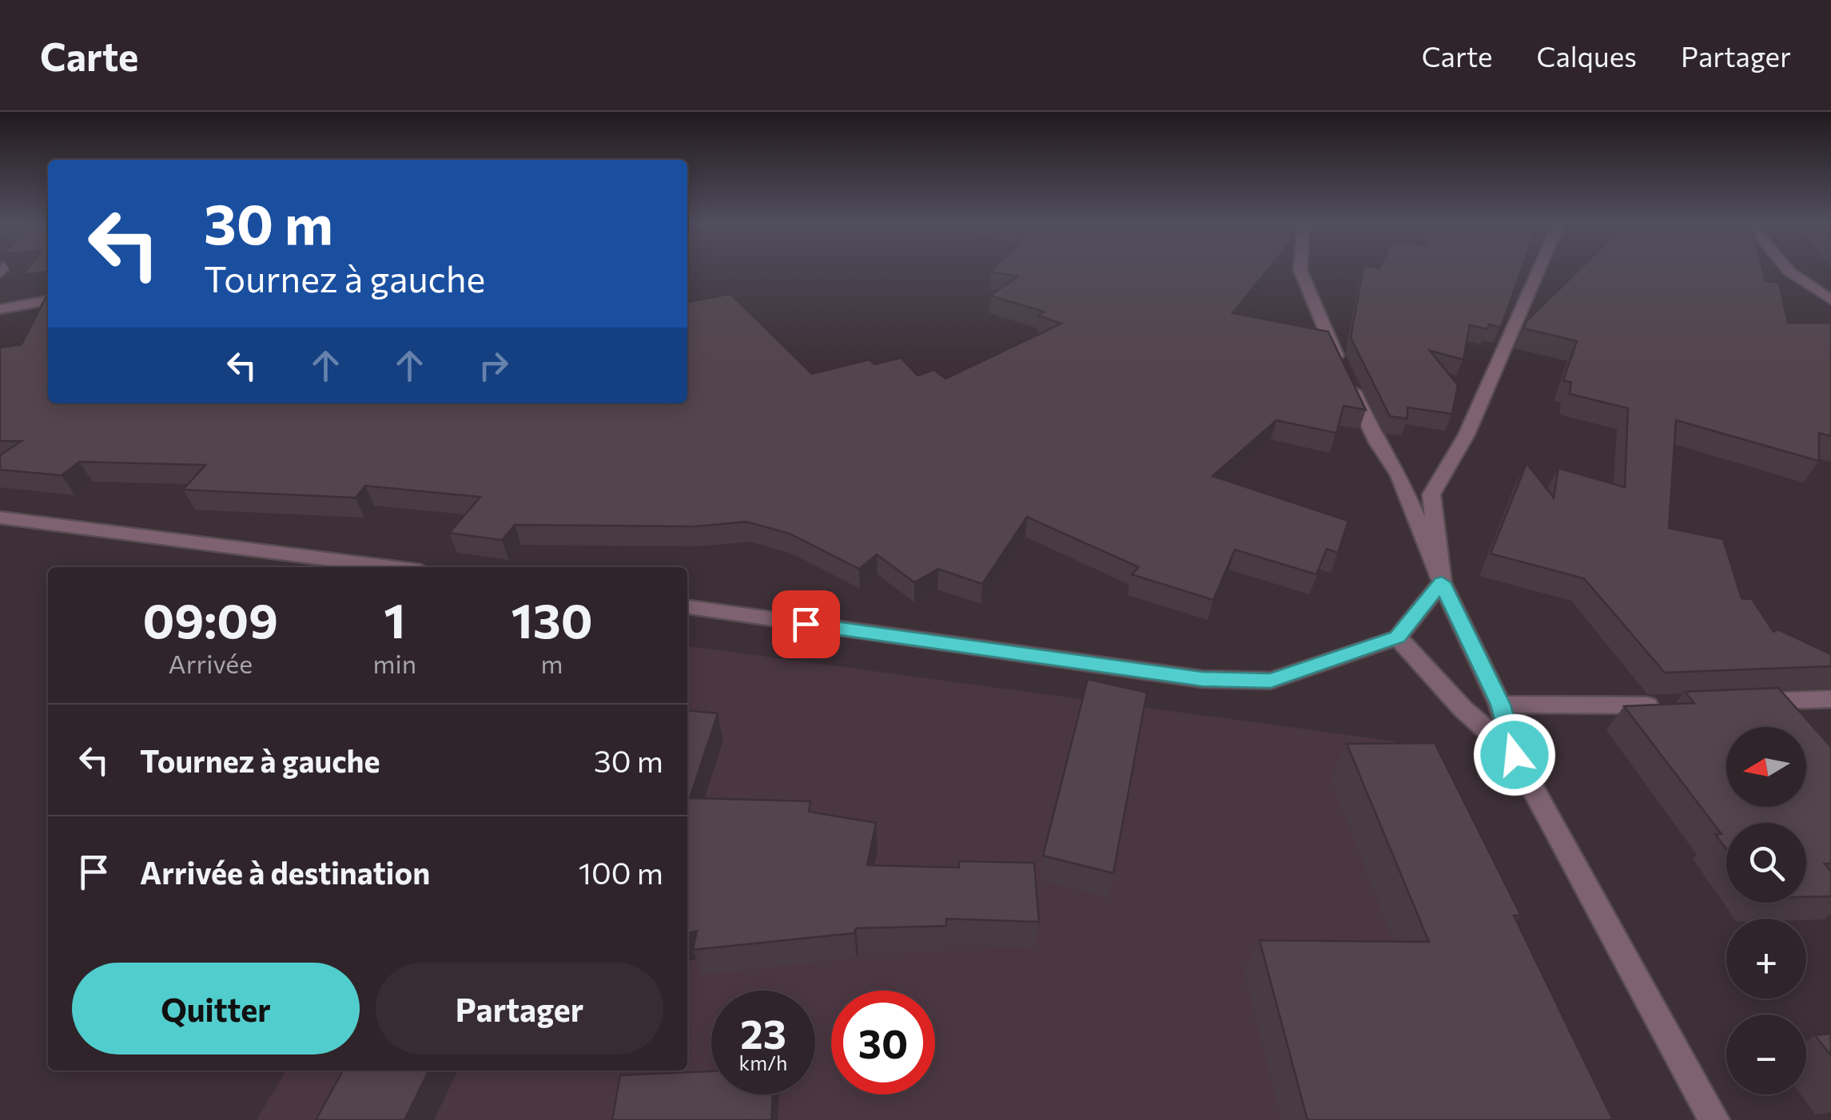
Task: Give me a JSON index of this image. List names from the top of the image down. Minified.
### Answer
{"north":"left","page":{"header":"Carte","nav":["Carte","Calques","Partager"],"turn":["30 m","Tournez à gauche"],"eta":["09:09","Arrivée","1","min","130","m"],"list":[{"name":"Tournez à gauche","value":"30 m"},{"name":"Arrivée à destination","value":"100 m"}],"map_buttons":["+","−"],"buttons":["Quitter","Partager"],"speed":"23 km/h","limit":"30"}}
